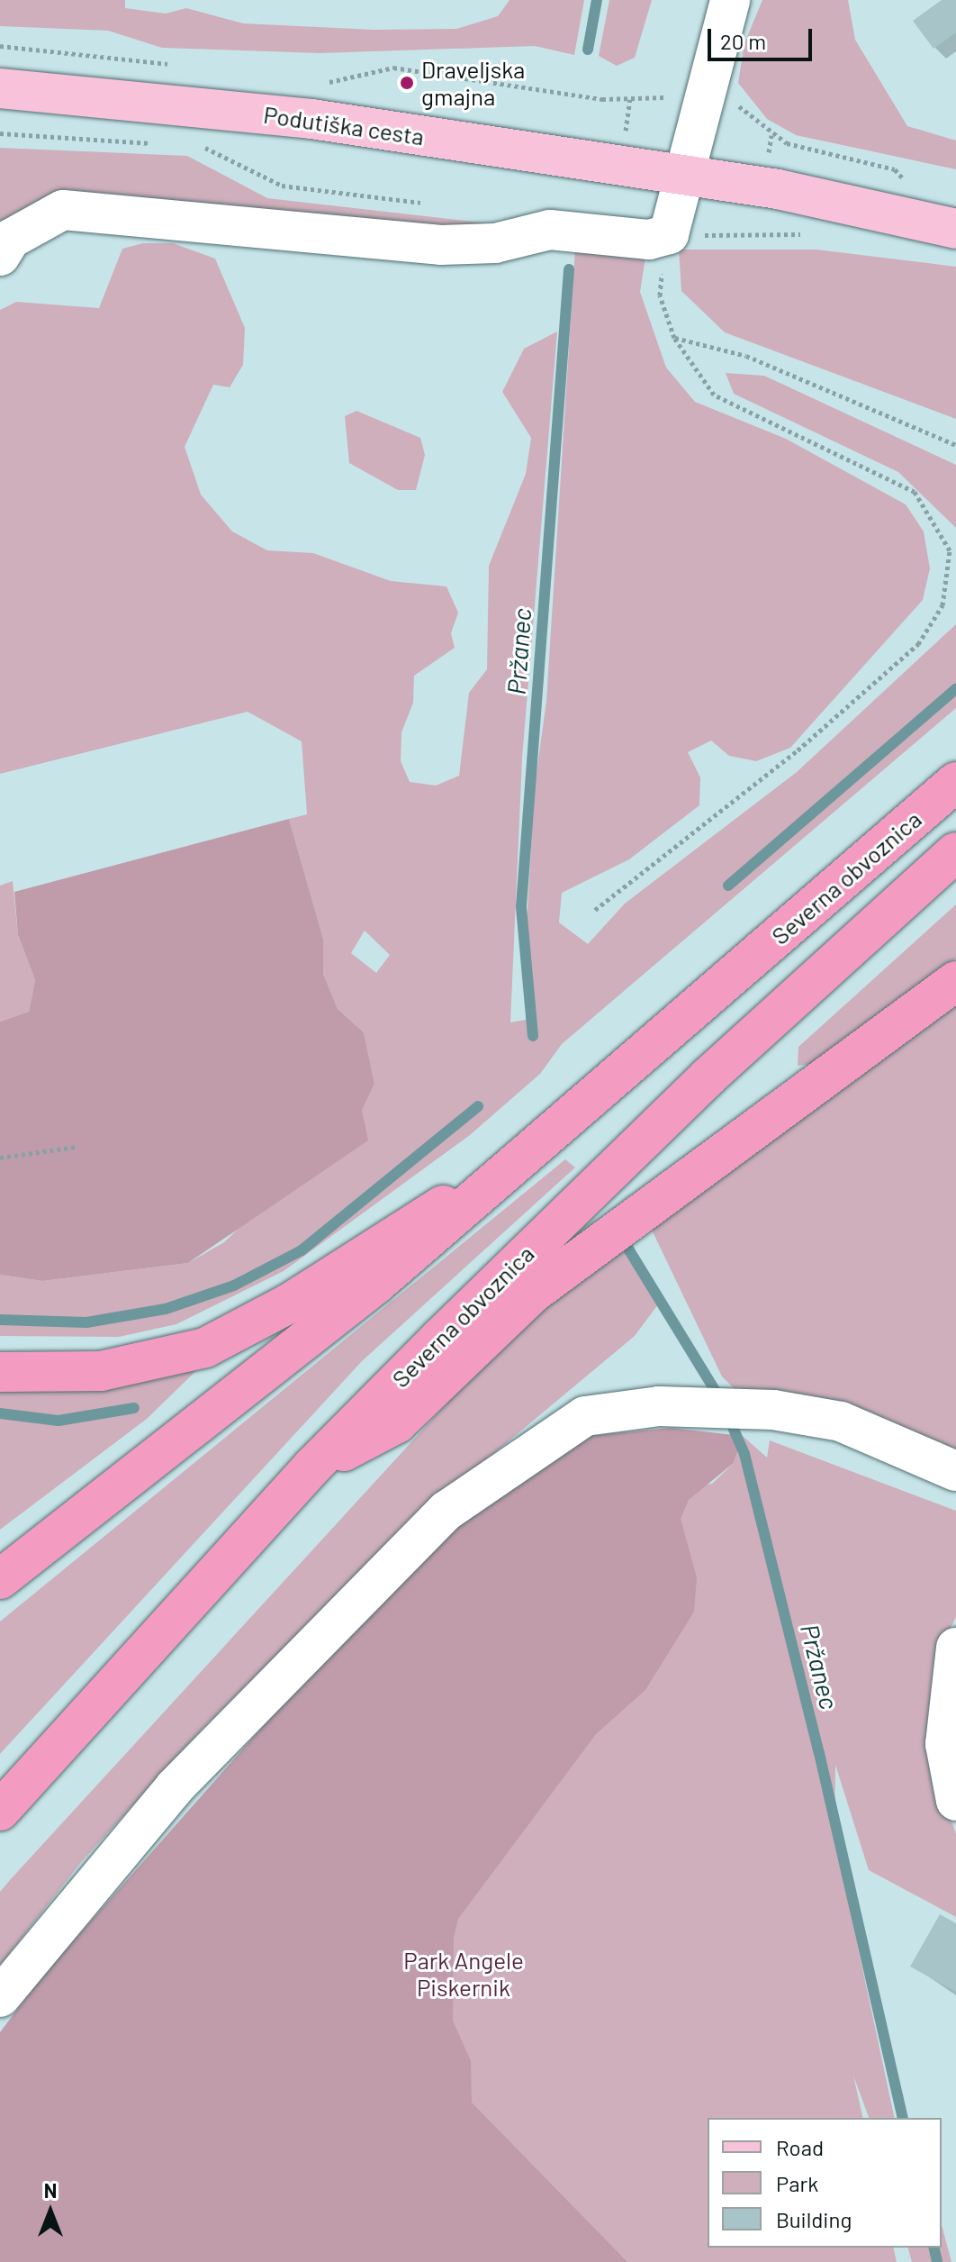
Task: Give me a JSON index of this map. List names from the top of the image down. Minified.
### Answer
{"streets":{"highway":["Severna obvoznica"],"main road":["Podutiška cesta"]},"water":["Pržanec"],"parks":["Park Angele Piskernik"],"places":["Draveljska gmajna"],"legend":["Road","Park","Building"],"scale_bar":"20 m","north":"top"}
